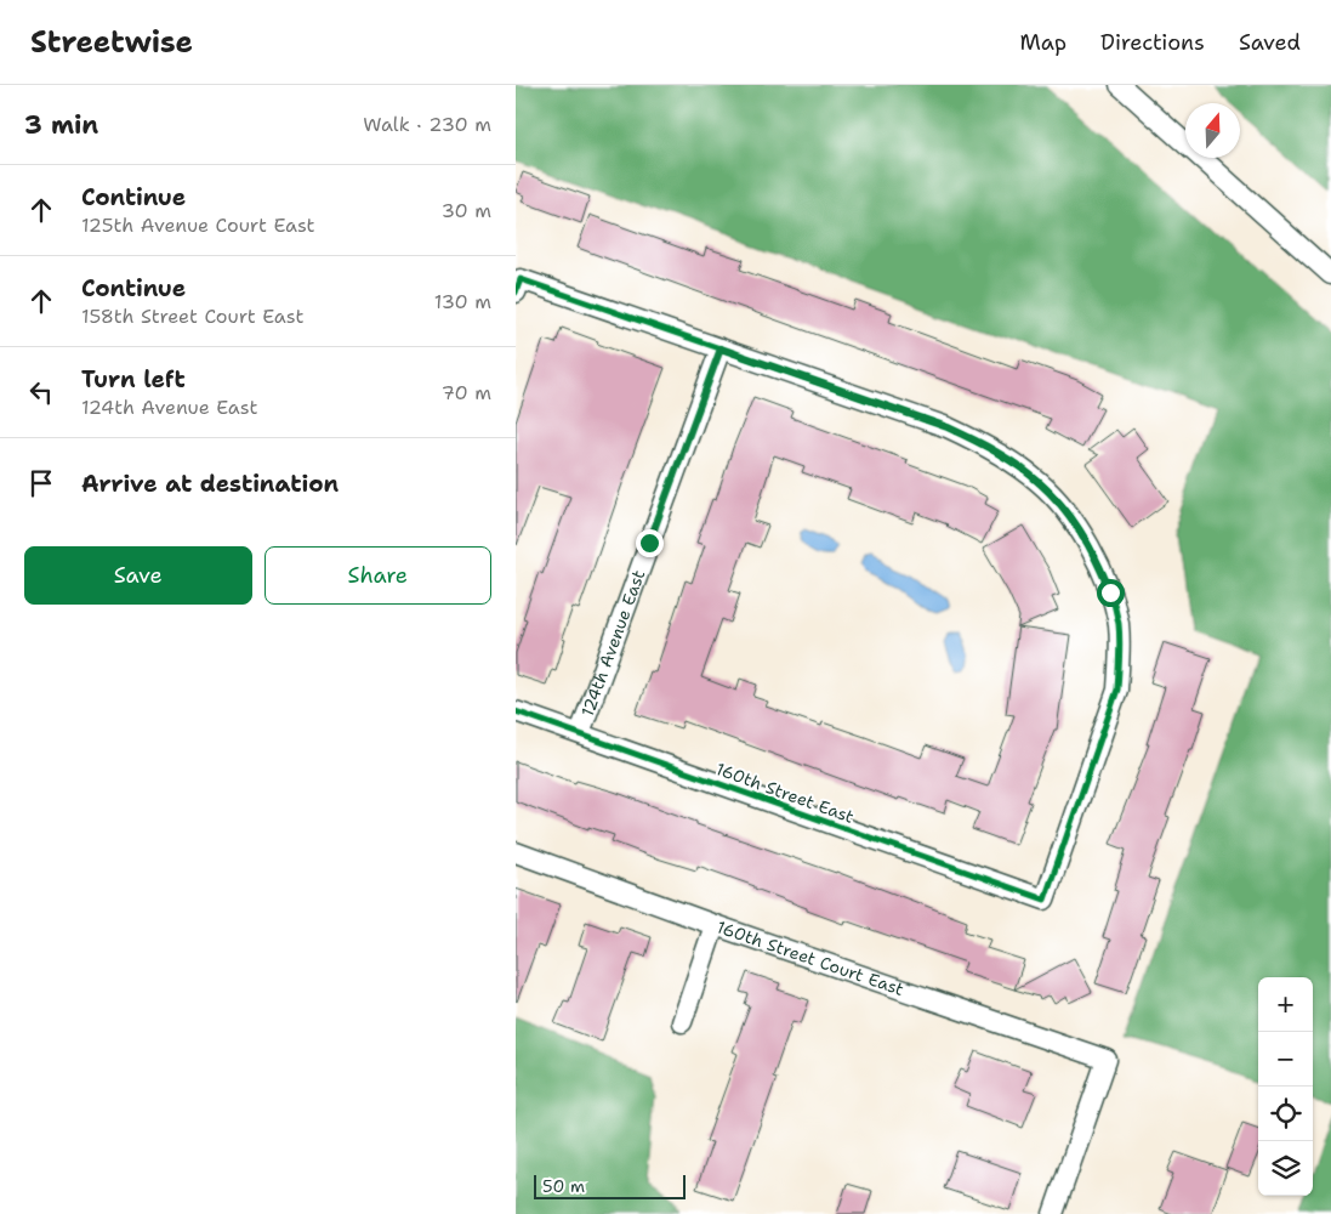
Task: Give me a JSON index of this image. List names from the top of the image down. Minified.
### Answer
{"streets":{"street":["124th Avenue East","160th Street East","160th Street Court East"]},"crossings":[["124th Avenue East","160th Street East"]],"scale_bar":"50 m","north":"top","page":{"header":"Streetwise","nav":["Map","Directions","Saved"],"heading":["3 min","Walk · 230 m"],"list":[["Continue","125th Avenue Court East","30 m"],["Continue","158th Street Court East","130 m"],["Turn left","124th Avenue East","70 m"],"Arrive at destination"],"buttons":["Save","Share"],"map_buttons":["+","−"],"scale":"50 m"}}
